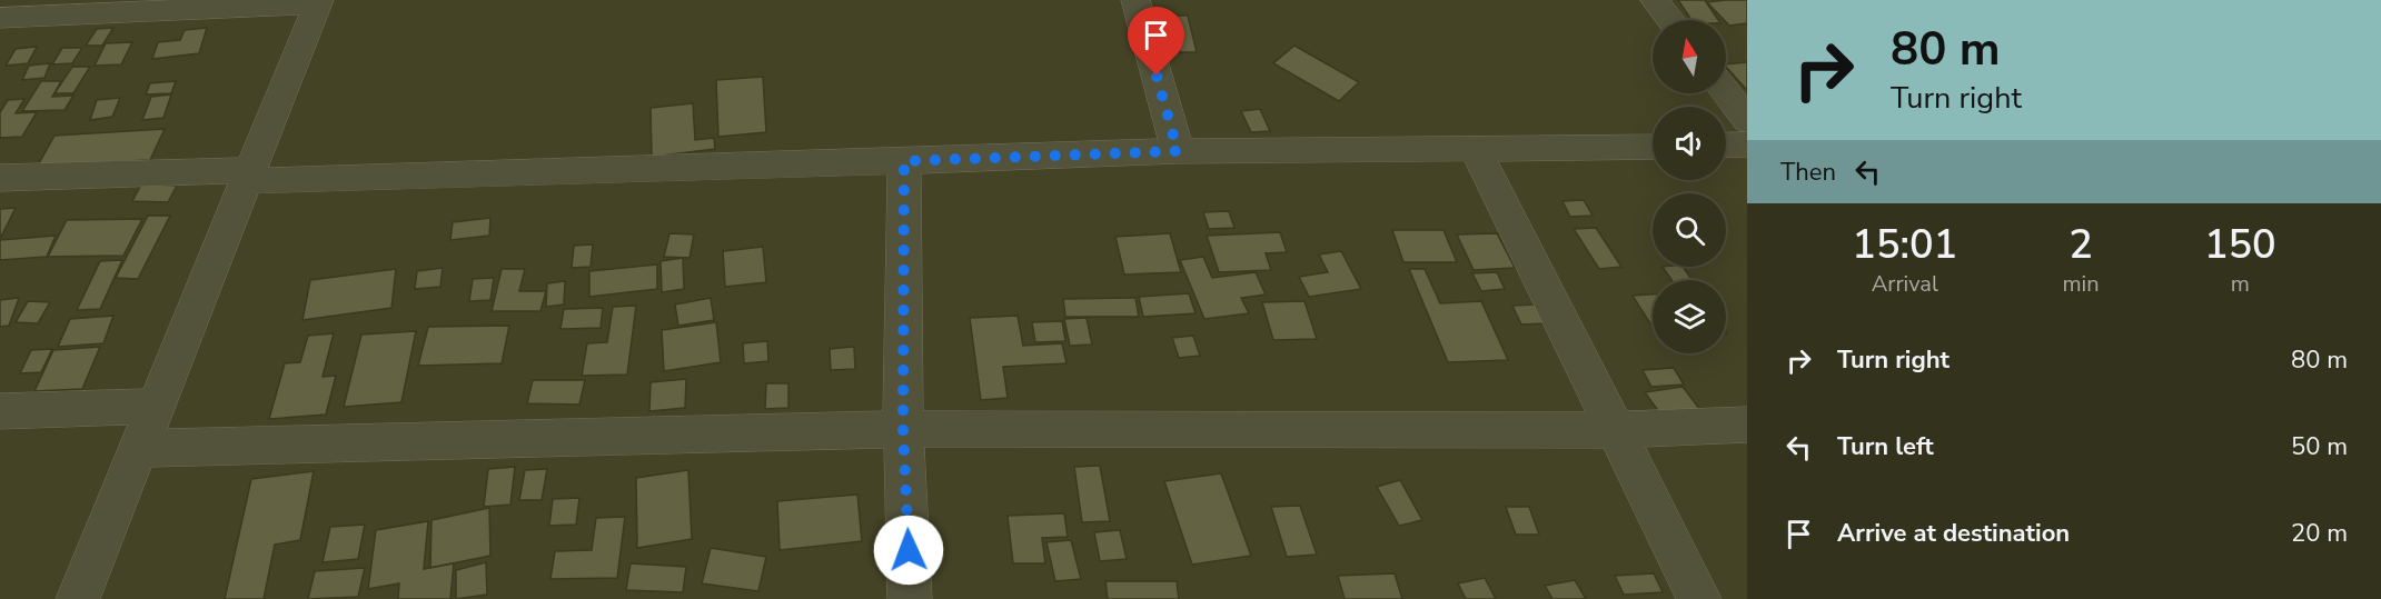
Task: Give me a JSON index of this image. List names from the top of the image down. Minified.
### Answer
{"north":"top","page":{"turn":["80 m","Turn right"],"then":"Then","eta":["15:01","Arrival","2","min","150","m"],"list":[{"name":"Turn right","value":"80 m"},{"name":"Turn left","value":"50 m"},{"name":"Arrive at destination","value":"20 m"}]}}
